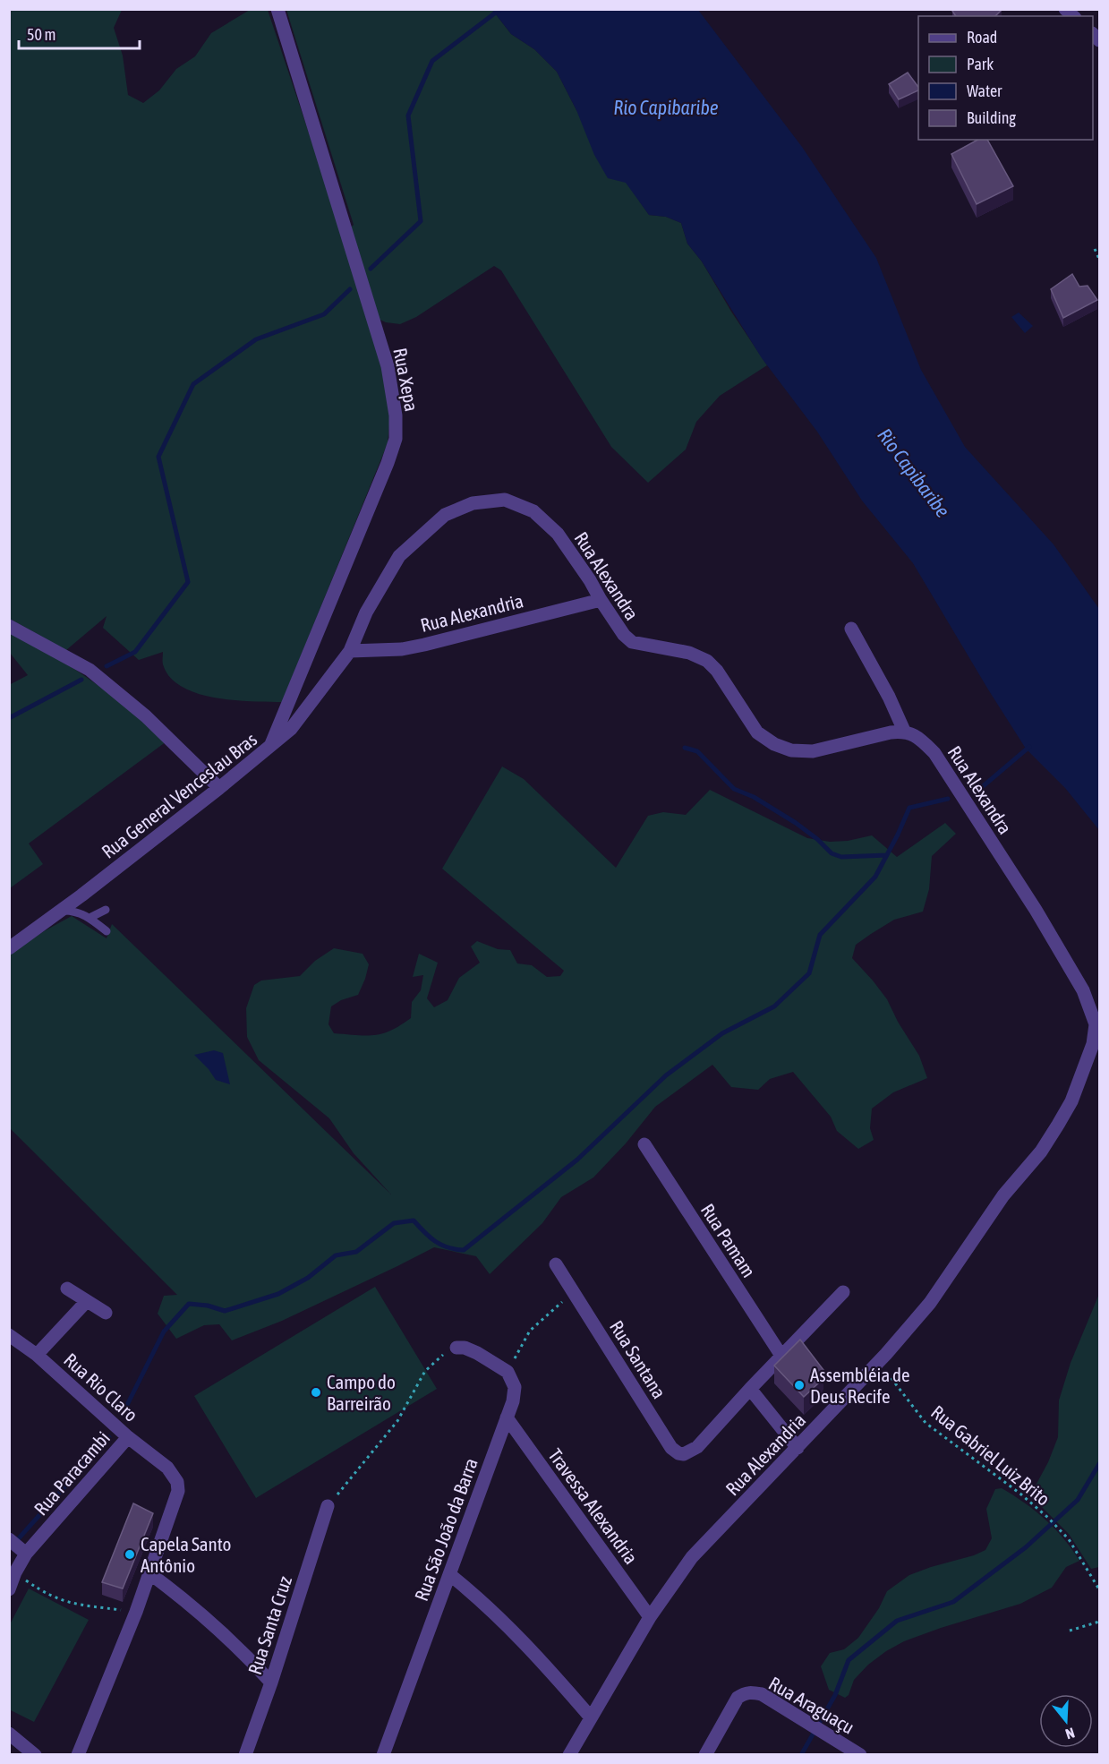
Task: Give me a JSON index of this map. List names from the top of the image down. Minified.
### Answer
{"streets":{"street":["Rua Xepa","Rua Alexandra","Rua Alexandria","Rua General Venceslau Bras","Rua Pamam","Rua Santana","Rua Rio Claro","Rua Paracambi","Travessa Alexandria","Rua São João da Barra","Rua Santa Cruz","Rua Araguaçu"],"path":["Rua Gabriel Luiz Brito"]},"crossings":[["Rua Xepa","Rua General Venceslau Bras"],["Rua Alexandra","Rua Alexandria"],["Rua Alexandra","Rua General Venceslau Bras"],["Rua Alexandria","Rua General Venceslau Bras"],["Rua Alexandria","Rua Gabriel Luiz Brito"],["Rua Alexandria","Travessa Alexandria"],["Rua Rio Claro","Rua Paracambi"],["Travessa Alexandria","Rua São João da Barra"]],"water":["Rio Capibaribe"],"places":["Assembléia de Deus Recife","Campo do Barreirão","Capela Santo Antônio"],"legend":["Road","Park","Water","Building"],"scale_bar":"50 m","north":"bottom"}
